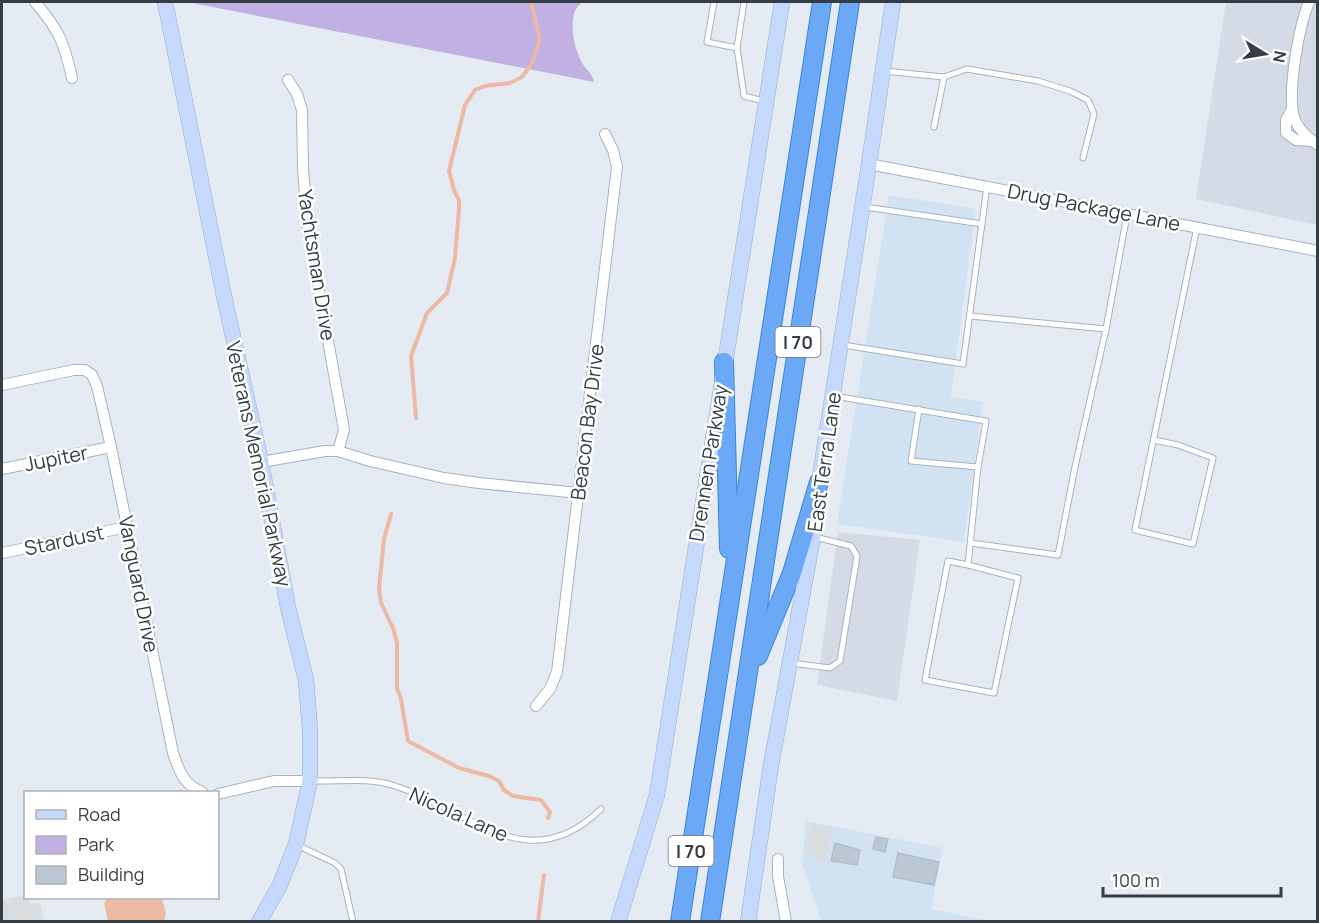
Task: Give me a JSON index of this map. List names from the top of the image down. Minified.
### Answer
{"streets":{"highway":["I 70"],"main road":["East Terra Lane","Drennen Parkway","Veterans Memorial Parkway"],"street":["Drug Package Lane","Yachtsman Drive","Beacon Bay Drive","Jupiter","Stardust","Vanguard Drive"],"lane":["Nicola Lane"]},"crossings":[["Drug Package Lane","East Terra Lane"],["Jupiter","Vanguard Drive"],["Veterans Memorial Parkway","Nicola Lane"],["Stardust","Vanguard Drive"]],"legend":["Road","Park","Building"],"scale_bar":"100 m","north":"right"}
